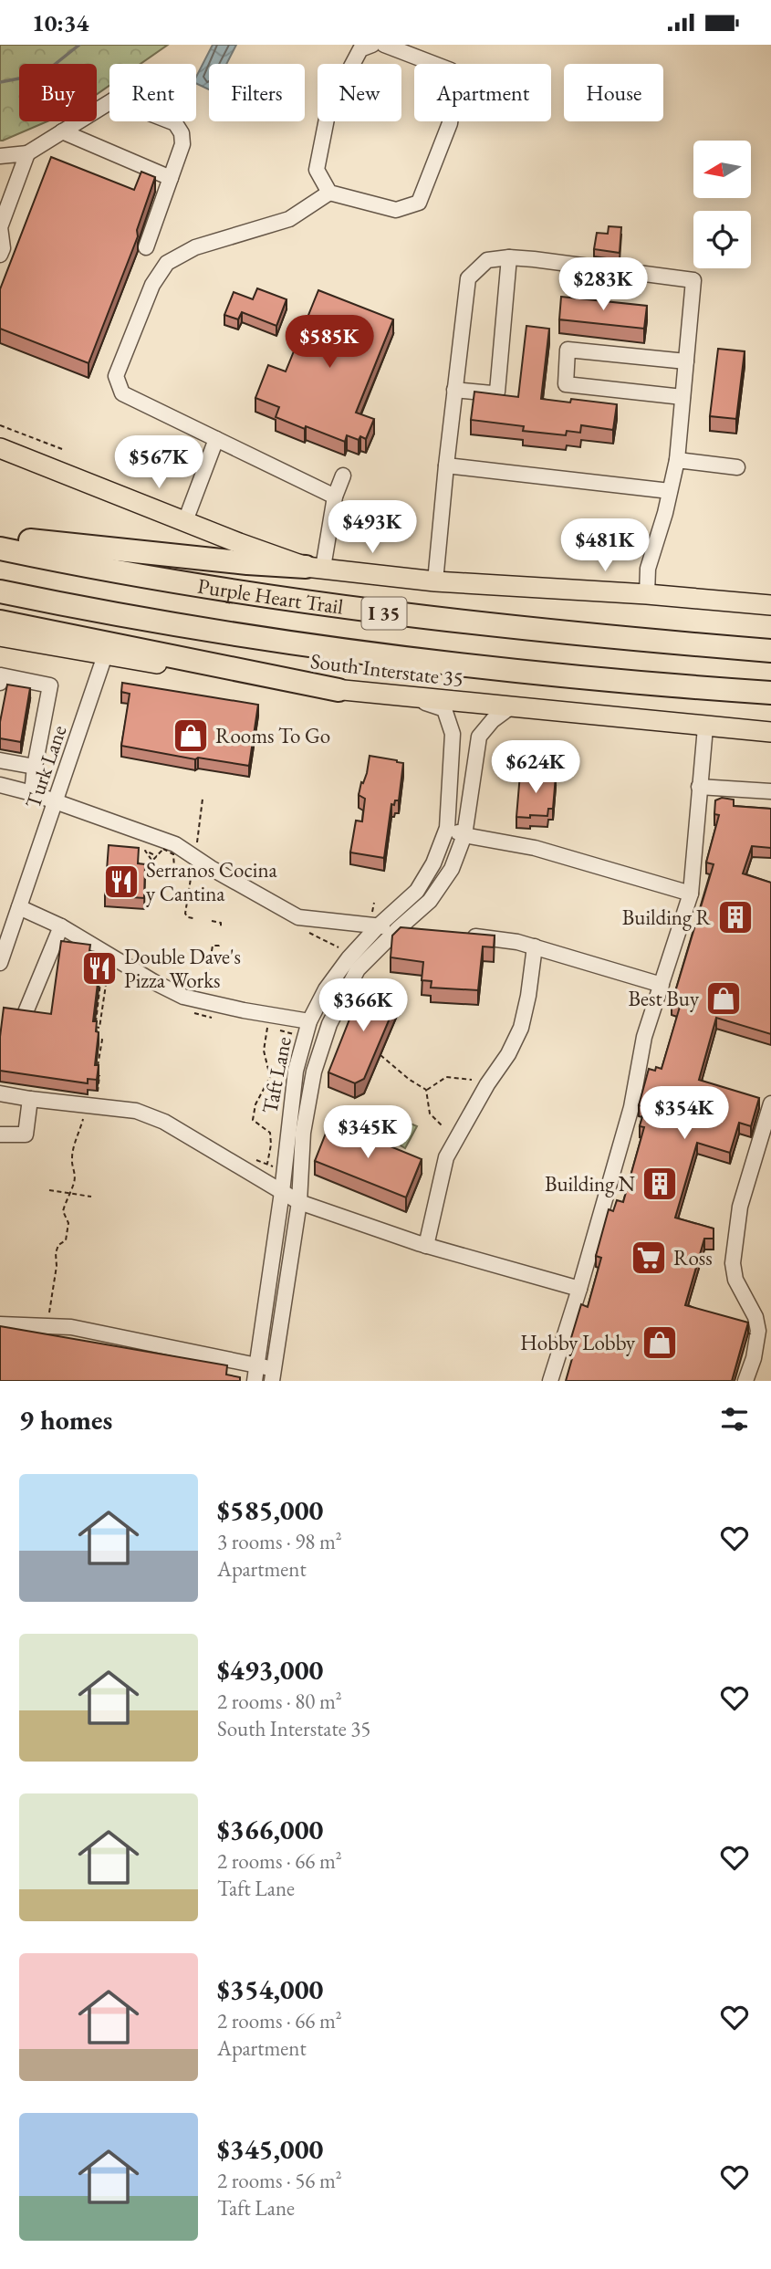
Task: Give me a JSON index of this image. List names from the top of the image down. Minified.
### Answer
{"streets":{"highway":["Purple Heart Trail","I 35"],"main road":["South Interstate 35"],"street":["Turk Lane","Taft Lane"]},"crossings":[["South Interstate 35","Turk Lane"],["South Interstate 35","Taft Lane"]],"places":{"shop":["Rooms To Go","Best Buy","Hobby Lobby"],"restaurant":["Serranos Cocina y Cantina","Double Dave's Pizza Works"],"building":["Building R","Building N"],"supermarket":["Ross"]},"north":"left","page":{"status":"10:34","chip":["Buy","Rent","Filters","New","Apartment","House"],"price":["$283K","$585K","$567K","$493K","$481K","$624K","$366K","$354K","$345K"],"heading":"9 homes","list":[{"name":"$585,000","note":"3 rooms · 98 m² · Apartment"},{"name":"$493,000","note":"2 rooms · 80 m² · South Interstate 35"},{"name":"$366,000","note":"2 rooms · 66 m² · Taft Lane"},{"name":"$354,000","note":"2 rooms · 66 m² · Apartment"},{"name":"$345,000","note":"2 rooms · 56 m² · Taft Lane"}]}}
